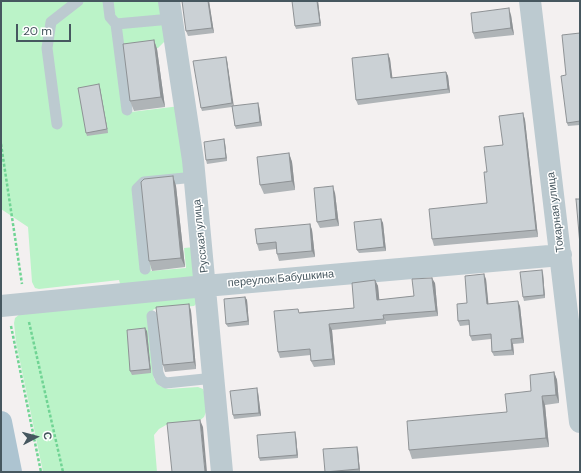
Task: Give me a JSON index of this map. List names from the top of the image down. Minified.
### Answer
{"streets":{"street":["Токарная улица","Русская улица","переулок Бабушкина"]},"crossings":[["Токарная улица","переулок Бабушкина"],["Русская улица","переулок Бабушкина"]],"scale_bar":"20 m","north":"right"}
